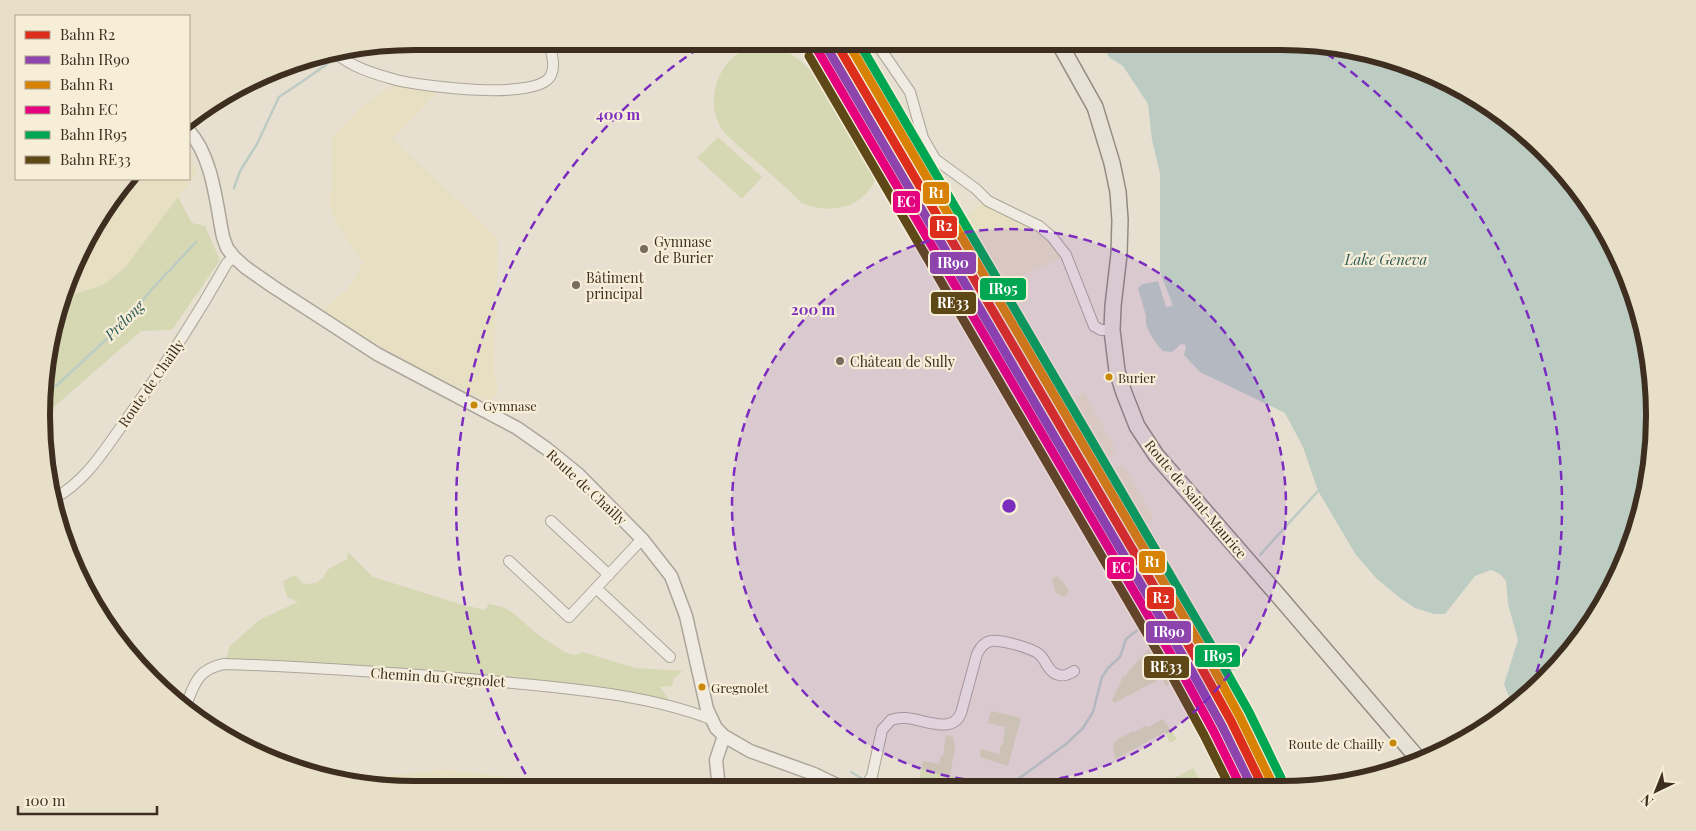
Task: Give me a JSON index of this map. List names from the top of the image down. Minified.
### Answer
{"streets":{"main road":["Route de Saint-Maurice"],"street":["Route de Chailly","Chemin du Gregnolet"]},"crossings":[["Route de Chailly","Chemin du Gregnolet"]],"water":["Lake Geneva","Prélong"],"places":["Gymnase de Burier","Bâtiment principal","Château de Sully","Burier","Gymnase","Gregnolet","Route de Chailly"],"lines":["rail line R2","rail line IR90","rail line R1","rail line IR95","rail line EC","rail line RE33"],"legend":["Bahn R2","Bahn IR90","Bahn R1","Bahn EC","Bahn IR95","Bahn RE33"],"scale_bar":"100 m","north":"bottom left","rings":["400 m","200 m"]}
